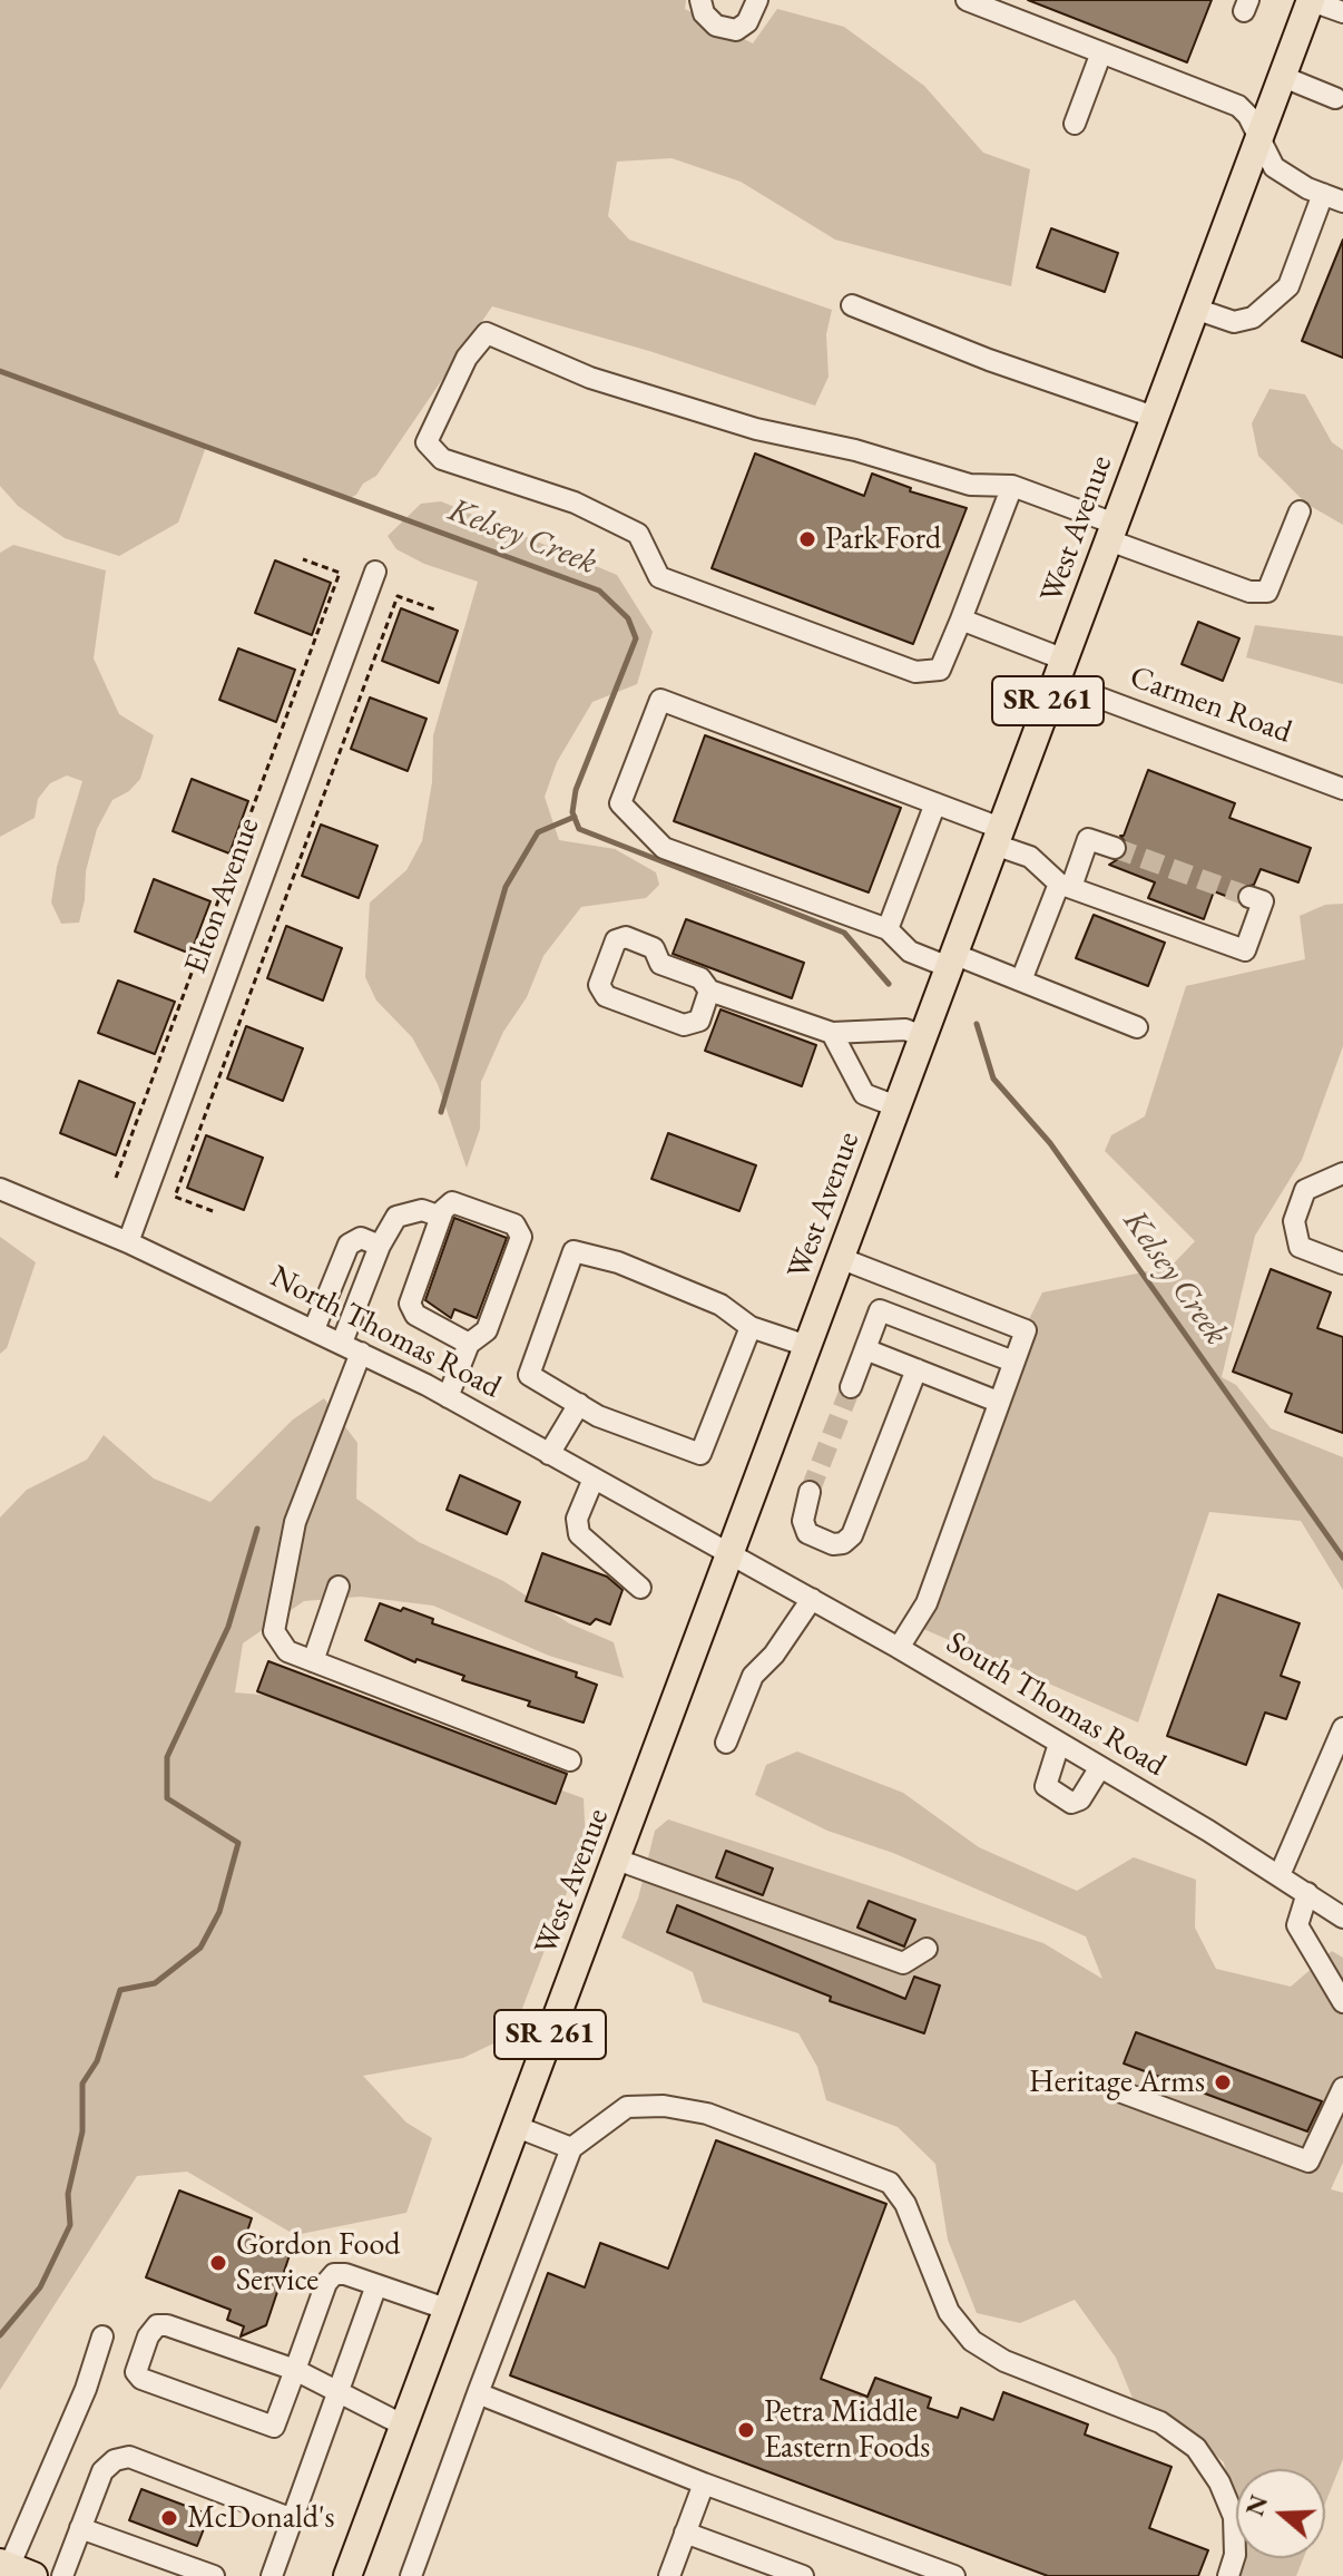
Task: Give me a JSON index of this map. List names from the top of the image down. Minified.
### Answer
{"streets":{"main road":["West Avenue","SR 261"],"street":["Carmen Road","Elton Avenue","North Thomas Road","South Thomas Road"]},"crossings":[["West Avenue","SR 261"],["West Avenue","Carmen Road"],["West Avenue","North Thomas Road"],["West Avenue","South Thomas Road"],["Elton Avenue","North Thomas Road"],["North Thomas Road","South Thomas Road"]],"water":["Kelsey Creek"],"places":["Park Ford","Heritage Arms","Gordon Food Service","Petra Middle Eastern Foods","McDonald's"],"north":"left"}
